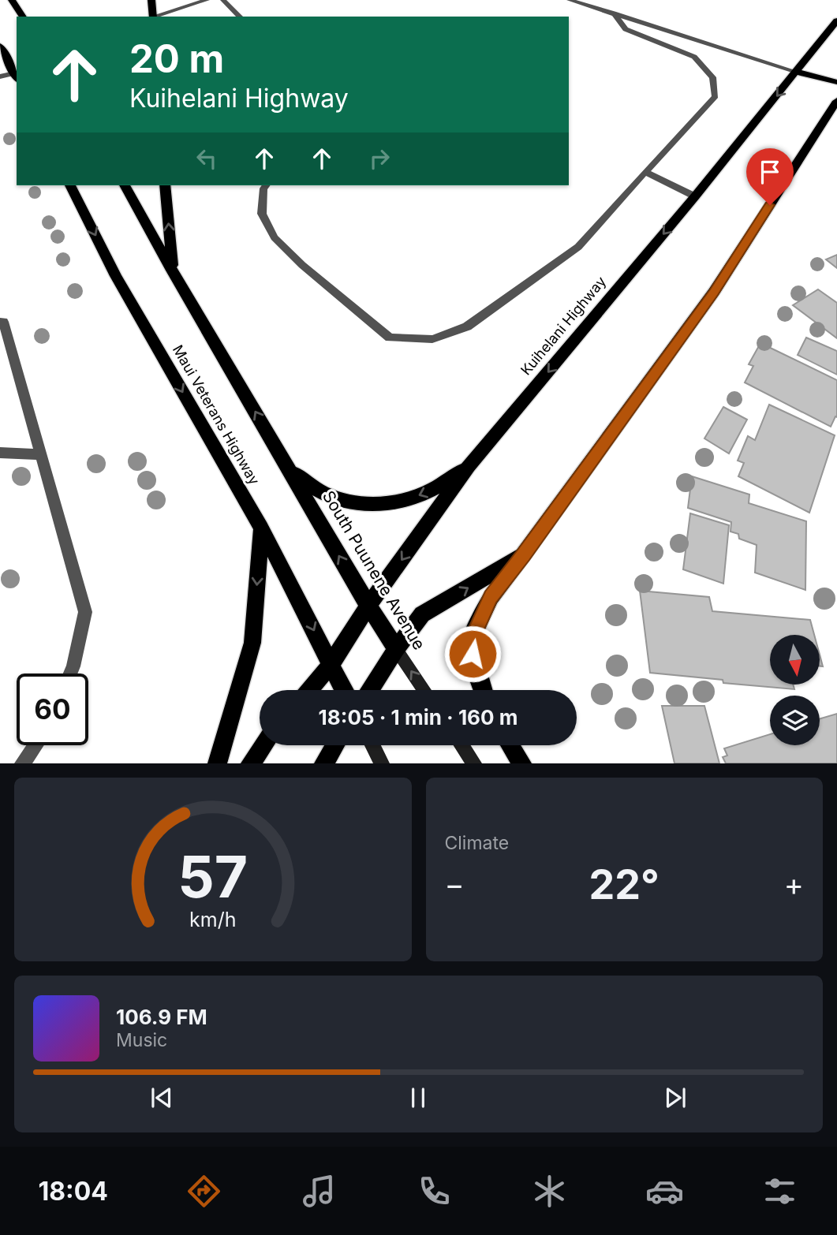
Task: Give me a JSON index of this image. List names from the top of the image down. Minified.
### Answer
{"streets":{"main road":["Kuihelani Highway","Maui Veterans Highway","South Puunene Avenue"]},"crossings":[["Kuihelani Highway","Maui Veterans Highway"],["Kuihelani Highway","South Puunene Avenue"]],"one_way":["South Puunene Avenue"],"north":"bottom","page":{"turn":["20 m","Kuihelani Highway"],"limit":"60","trip":"18:05 · 1 min · 160 m","tile":"Climate","heat":["−","22°","+"],"song":["106.9 FM","Music"],"tabs":"18:04","gauge":["57","km/h"]}}
